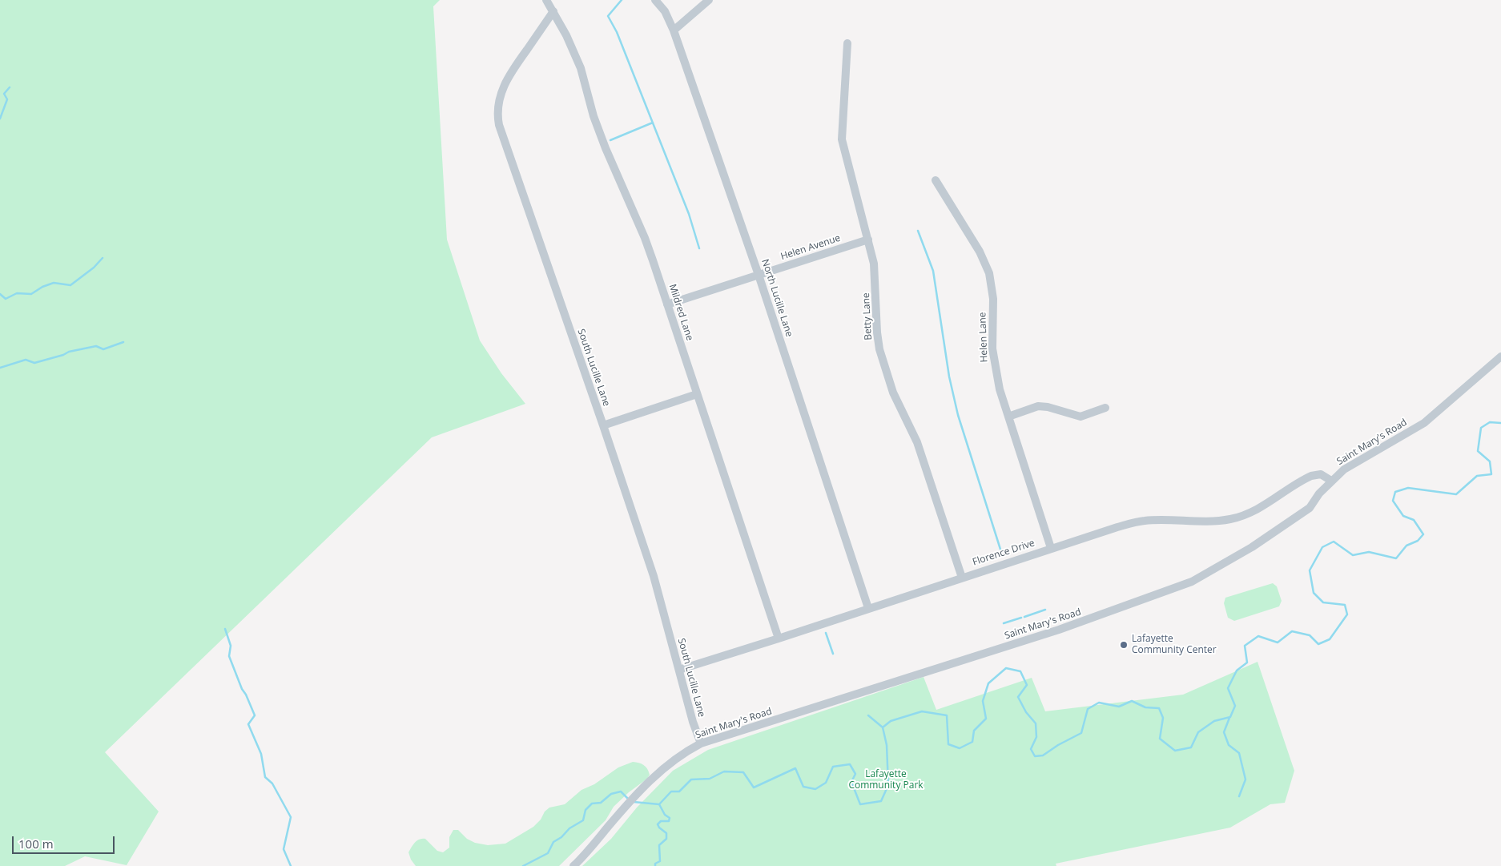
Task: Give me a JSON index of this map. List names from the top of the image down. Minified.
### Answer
{"streets":{"street":["Helen Avenue","North Lucille Lane","Mildred Lane","Betty Lane","Helen Lane","South Lucille Lane","Saint Mary's Road","Florence Drive"]},"crossings":[["Helen Avenue","North Lucille Lane"],["Helen Avenue","Mildred Lane"],["Helen Avenue","Betty Lane"],["North Lucille Lane","Florence Drive"],["Mildred Lane","South Lucille Lane"],["Mildred Lane","Florence Drive"],["Betty Lane","Florence Drive"],["Helen Lane","Florence Drive"],["South Lucille Lane","Saint Mary's Road"],["South Lucille Lane","Florence Drive"],["Saint Mary's Road","Florence Drive"]],"parks":["Lafayette Community Park"],"places":["Lafayette Community Center"],"scale_bar":"100 m"}
